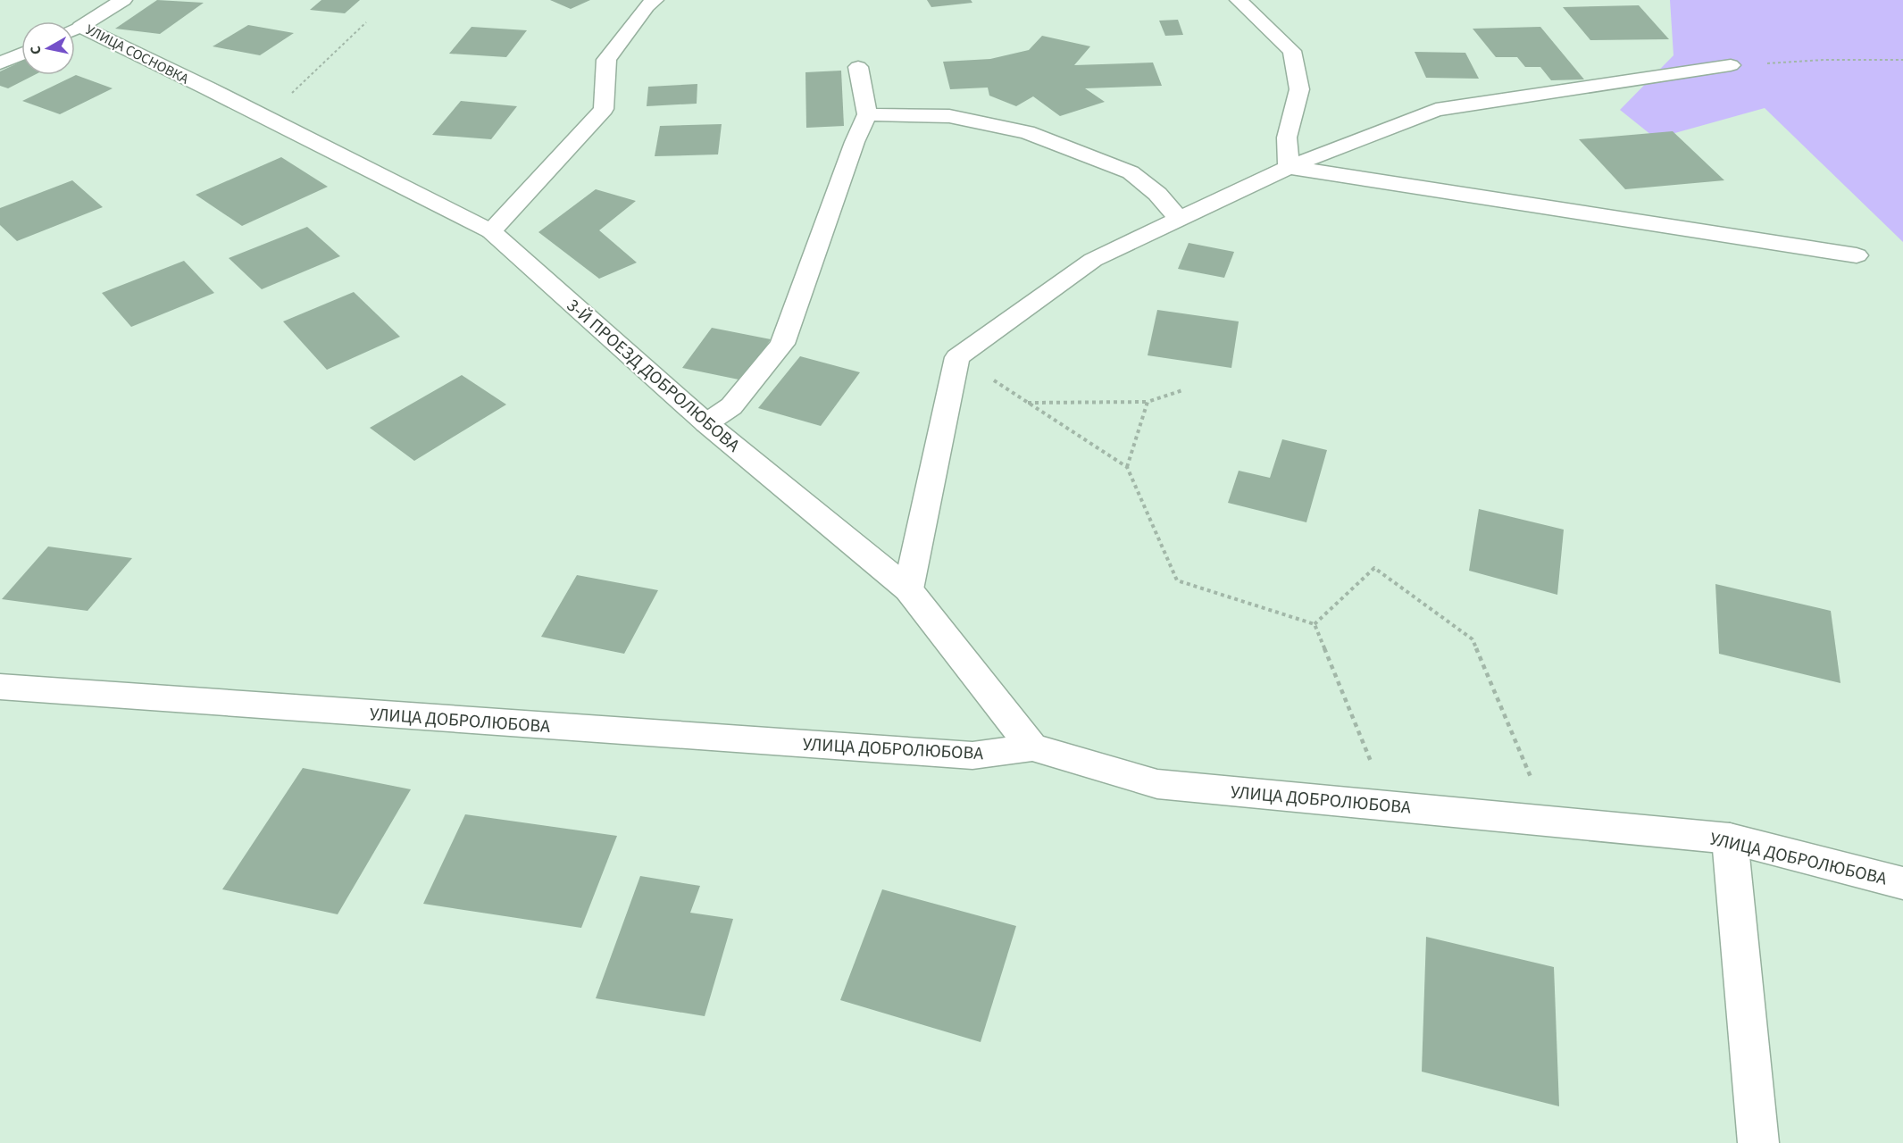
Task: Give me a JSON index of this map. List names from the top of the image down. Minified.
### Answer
{"streets":{"street":["УЛИЦА СОСНОВКА","3-Й ПРОЕЗД ДОБРОЛЮБОВА","УЛИЦА ДОБРОЛЮБОВА"]},"crossings":[["УЛИЦА СОСНОВКА","3-Й ПРОЕЗД ДОБРОЛЮБОВА"],["3-Й ПРОЕЗД ДОБРОЛЮБОВА","УЛИЦА ДОБРОЛЮБОВА"]],"north":"left"}
